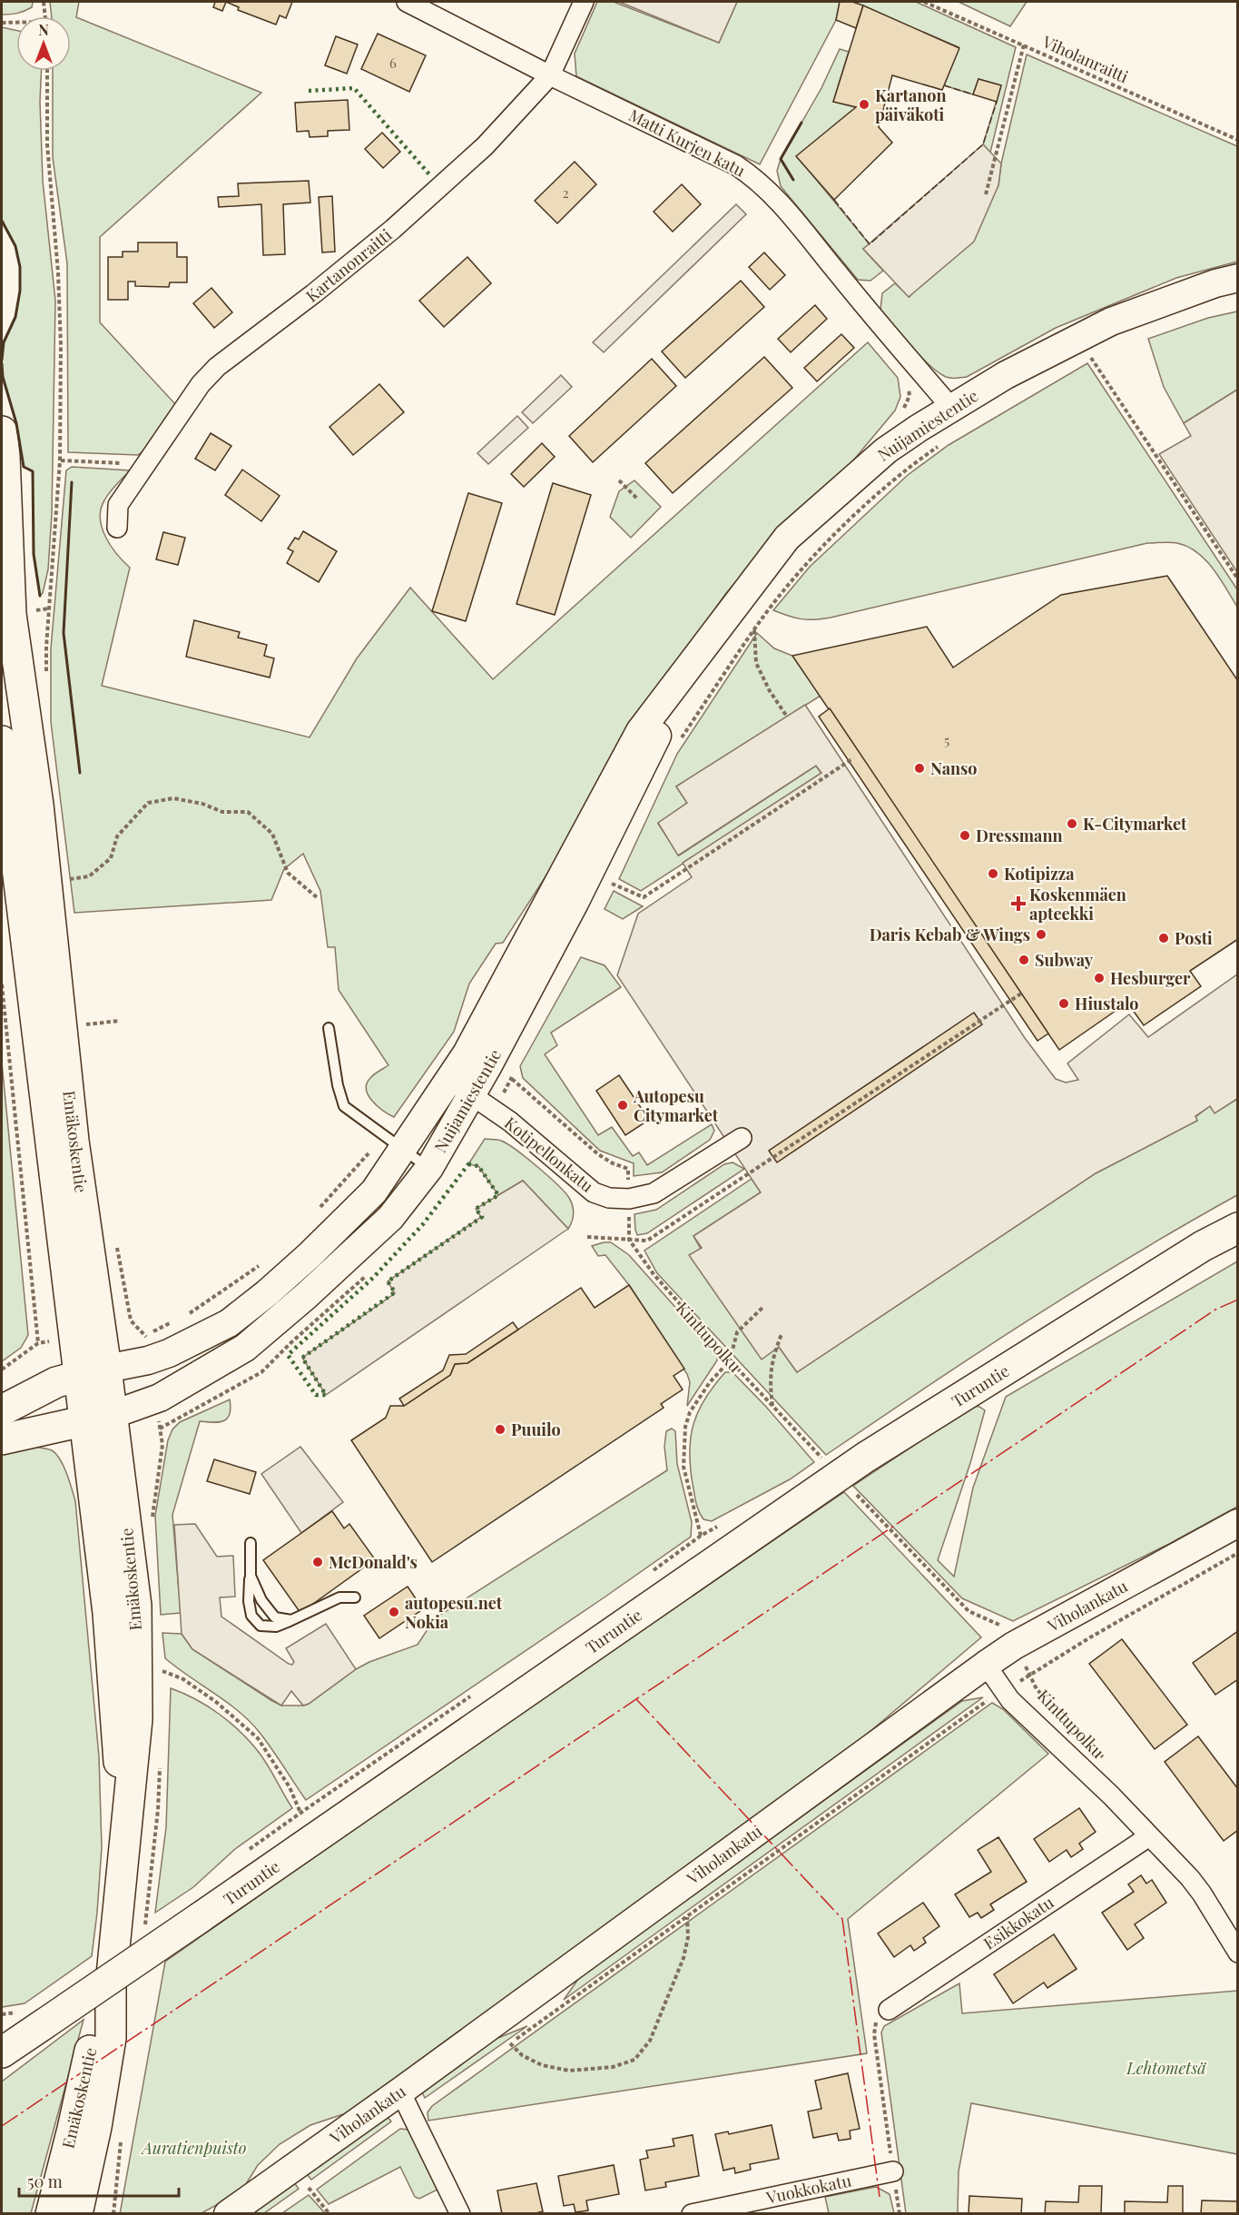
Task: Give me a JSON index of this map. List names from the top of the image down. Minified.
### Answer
{"streets":{"main road":["Nuijamiestentie","Emäkoskentie","Turuntie","Viholankatu"],"street":["Matti Kurjen katu","Kartanonraitti","Kotipellonkatu","Kinttupolku","Esikkokatu","Vuokkokatu"],"path":["Viholanraitti"]},"crossings":[["Matti Kurjen katu","Kartanonraitti"],["Matti Kurjen katu","Nuijamiestentie"],["Nuijamiestentie","Emäkoskentie"],["Nuijamiestentie","Kotipellonkatu"],["Kinttupolku","Viholankatu"],["Kinttupolku","Esikkokatu"]],"parks":["Lehtometsä","Auratienpuisto"],"places":{"other":["Kartanon päiväkoti","Nanso","K-Citymarket","Dressmann","Kotipizza","Daris Kebab & Wings","Posti","Subway","Hesburger","Hiustalo","Autopesu Citymarket","Puuilo","McDonald's","autopesu.net Nokia"],"health":["Koskenmäen apteekki"]},"house_numbers":["6","2","5"],"scale_bar":"50 m","north":"top"}
